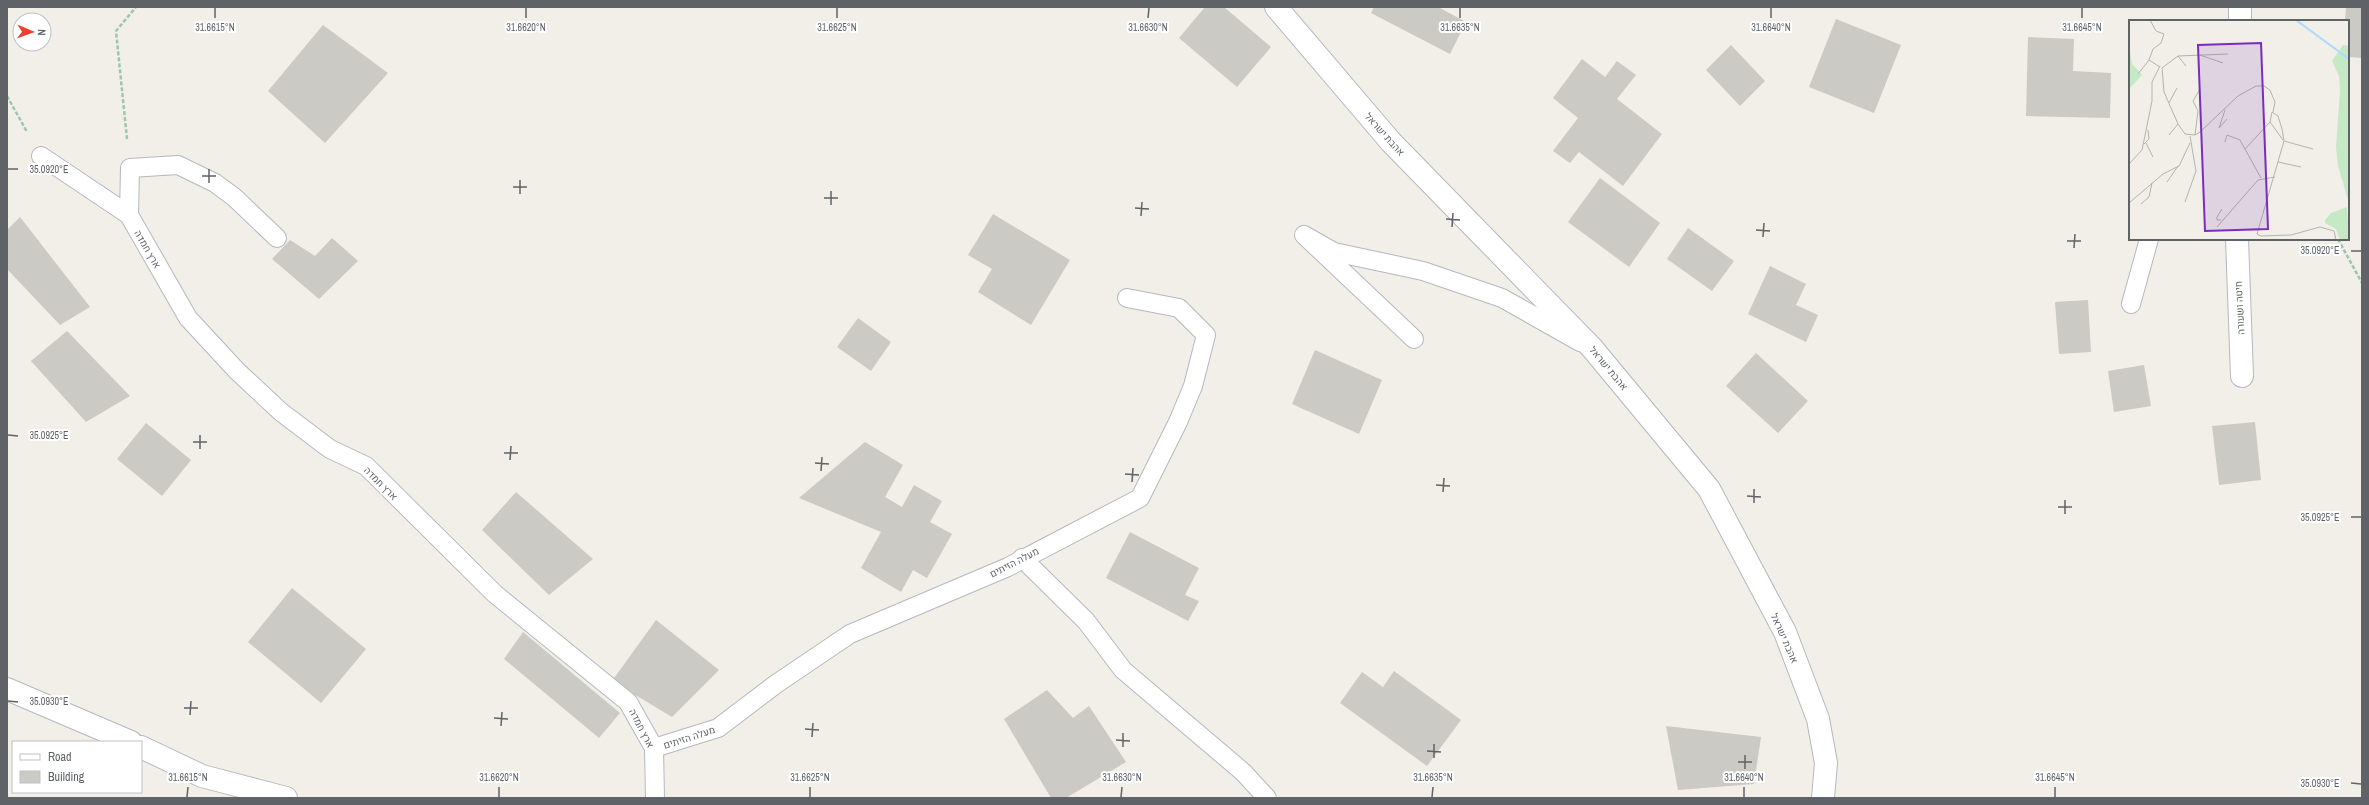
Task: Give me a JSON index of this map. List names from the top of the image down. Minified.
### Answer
{"streets":{"street":["אהבת ישראל","חיטה ושעורה"],"lane":["ארץ חמדה","מעלה הזיתים"]},"crossings":[["ארץ חמדה","מעלה הזיתים"]],"legend":["Road","Building"],"north":"right","coordinates":["31.6615°N","31.6620°N","31.6625°N","31.6630°N","31.6635°N","31.6640°N","31.6645°N","35.0920°E","35.0925°E","35.0930°E"]}
